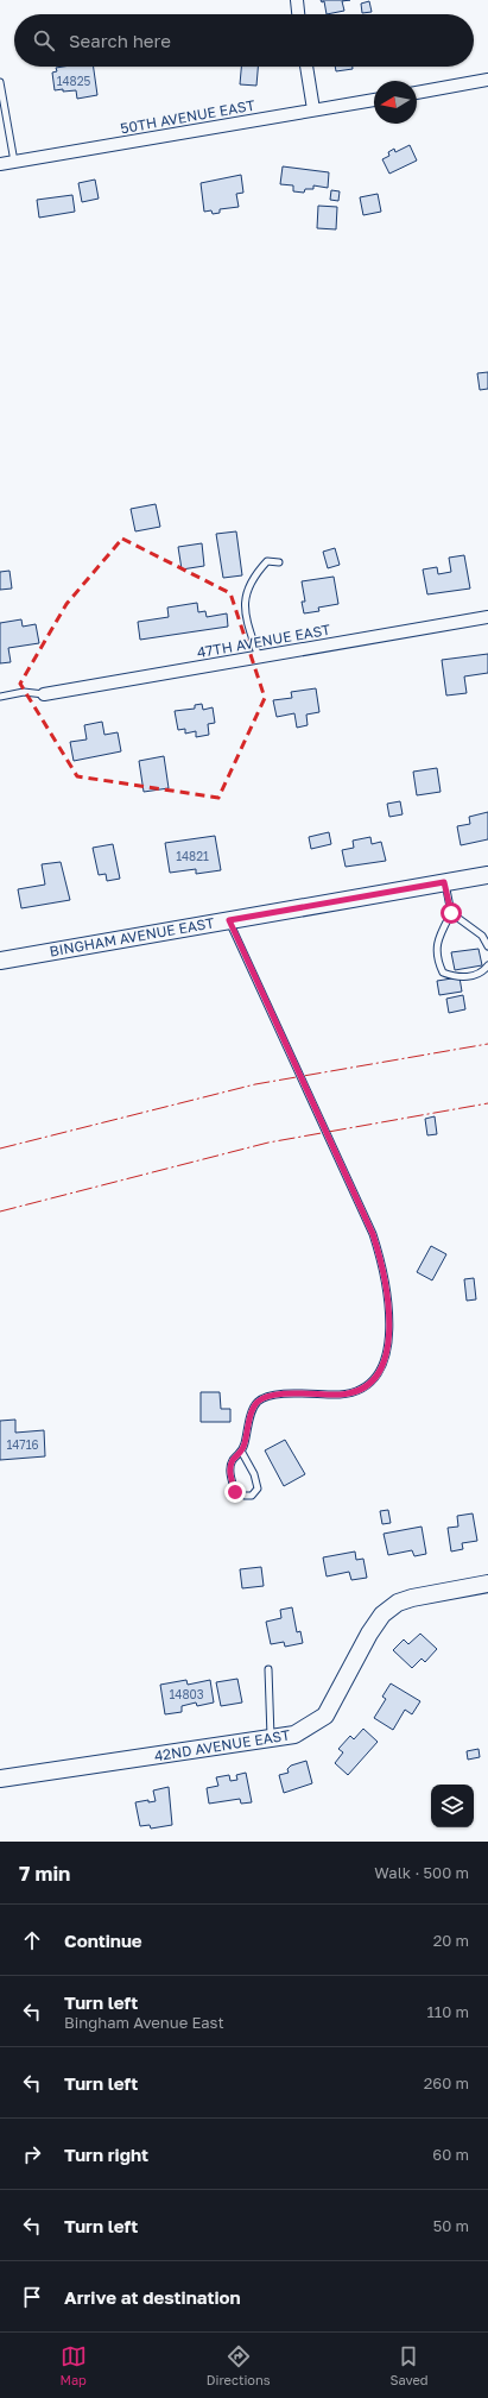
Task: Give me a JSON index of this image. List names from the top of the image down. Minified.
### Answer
{"streets":{"street":["50TH AVENUE EAST","47TH AVENUE EAST","BINGHAM AVENUE EAST","42ND AVENUE EAST"]},"house_numbers":["14825","14821","14716","14803"],"north":"left","page":{"search":"Search here","heading":["7 min","Walk · 500 m"],"list":[["Continue","20 m"],["Turn left","Bingham Avenue East","110 m"],["Turn left","260 m"],["Turn right","60 m"],["Turn left","50 m"],"Arrive at destination"],"nav":["Map","Directions","Saved"]}}
